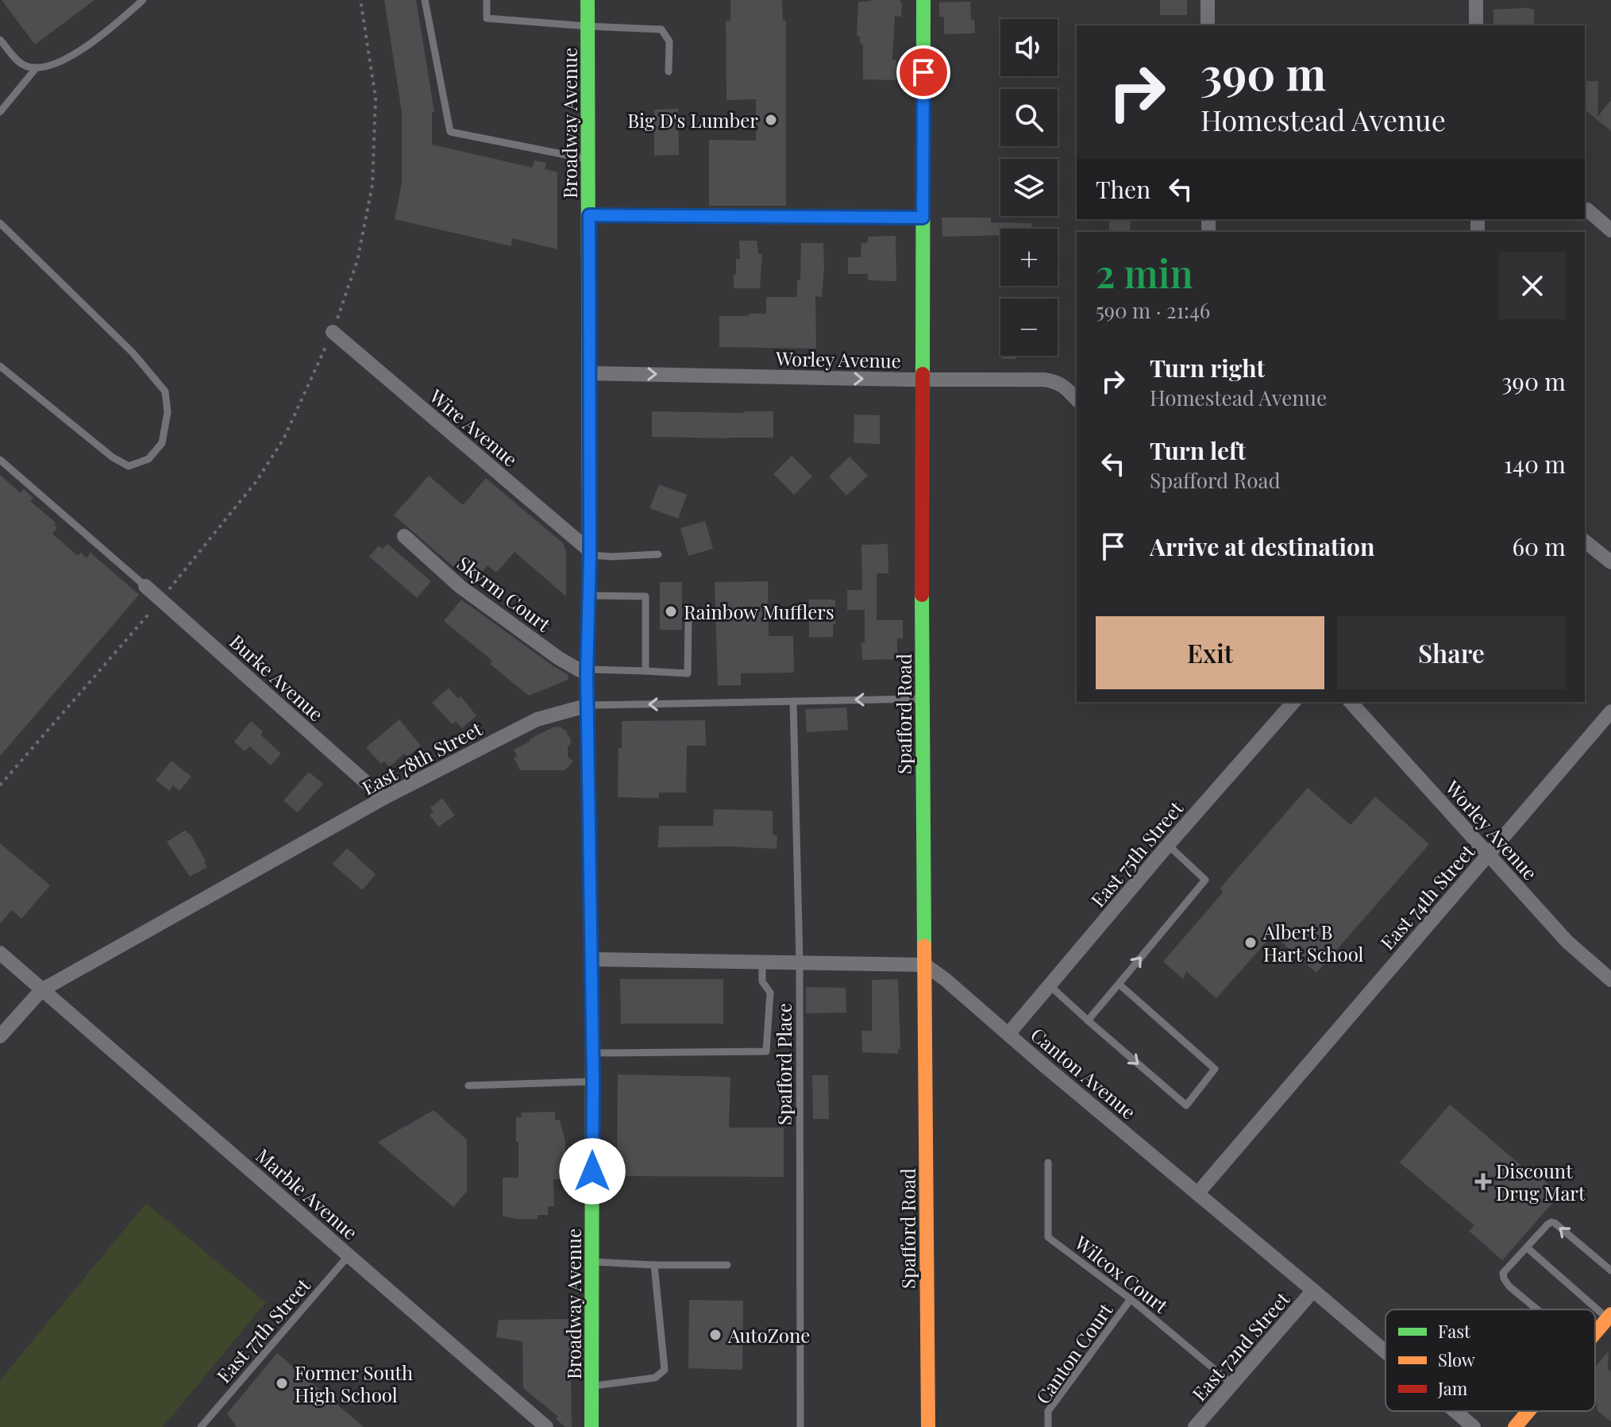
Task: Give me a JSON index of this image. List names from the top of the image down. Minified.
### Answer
{"streets":{"main road":["Broadway Avenue","Spafford Road"],"street":["Worley Avenue","Wire Avenue","Skyrm Court","Burke Avenue","East 78th Street","East 75th Street","East 74th Street","Canton Avenue","Marble Avenue","East 72nd Street"],"lane":["Spafford Place","Wilcox Court","East 77th Street","Canton Court"]},"crossings":[["Broadway Avenue","Worley Avenue"],["Broadway Avenue","Wire Avenue"],["Broadway Avenue","Skyrm Court"],["Broadway Avenue","East 78th Street"],["Worley Avenue","Spafford Road"],["Worley Avenue","East 74th Street"],["Burke Avenue","East 78th Street"],["Spafford Road","East 78th Street"],["Spafford Road","Canton Avenue"],["East 78th Street","Spafford Place"],["East 78th Street","Marble Avenue"],["East 75th Street","Canton Avenue"],["East 74th Street","Canton Avenue"],["Canton Avenue","East 72nd Street"],["Marble Avenue","East 77th Street"],["Wilcox Court","East 72nd Street"],["Wilcox Court","Canton Court"]],"one_way":["Worley Avenue"],"places":{"other":["Big D's Lumber","Rainbow Mufflers","Albert B Hart School","AutoZone","Former South High School"],"health":["Discount Drug Mart"]},"legend":["Fast","Slow","Jam"],"page":{"map_buttons":["+","−"],"turn":["390 m","Homestead Avenue"],"then":"Then","heading":["2 min","590 m · 21:46"],"list":[{"name":"Turn right","note":"Homestead Avenue","value":"390 m"},{"name":"Turn left","note":"Spafford Road","value":"140 m"},{"name":"Arrive at destination","value":"60 m"}],"buttons":["Exit","Share"]}}
